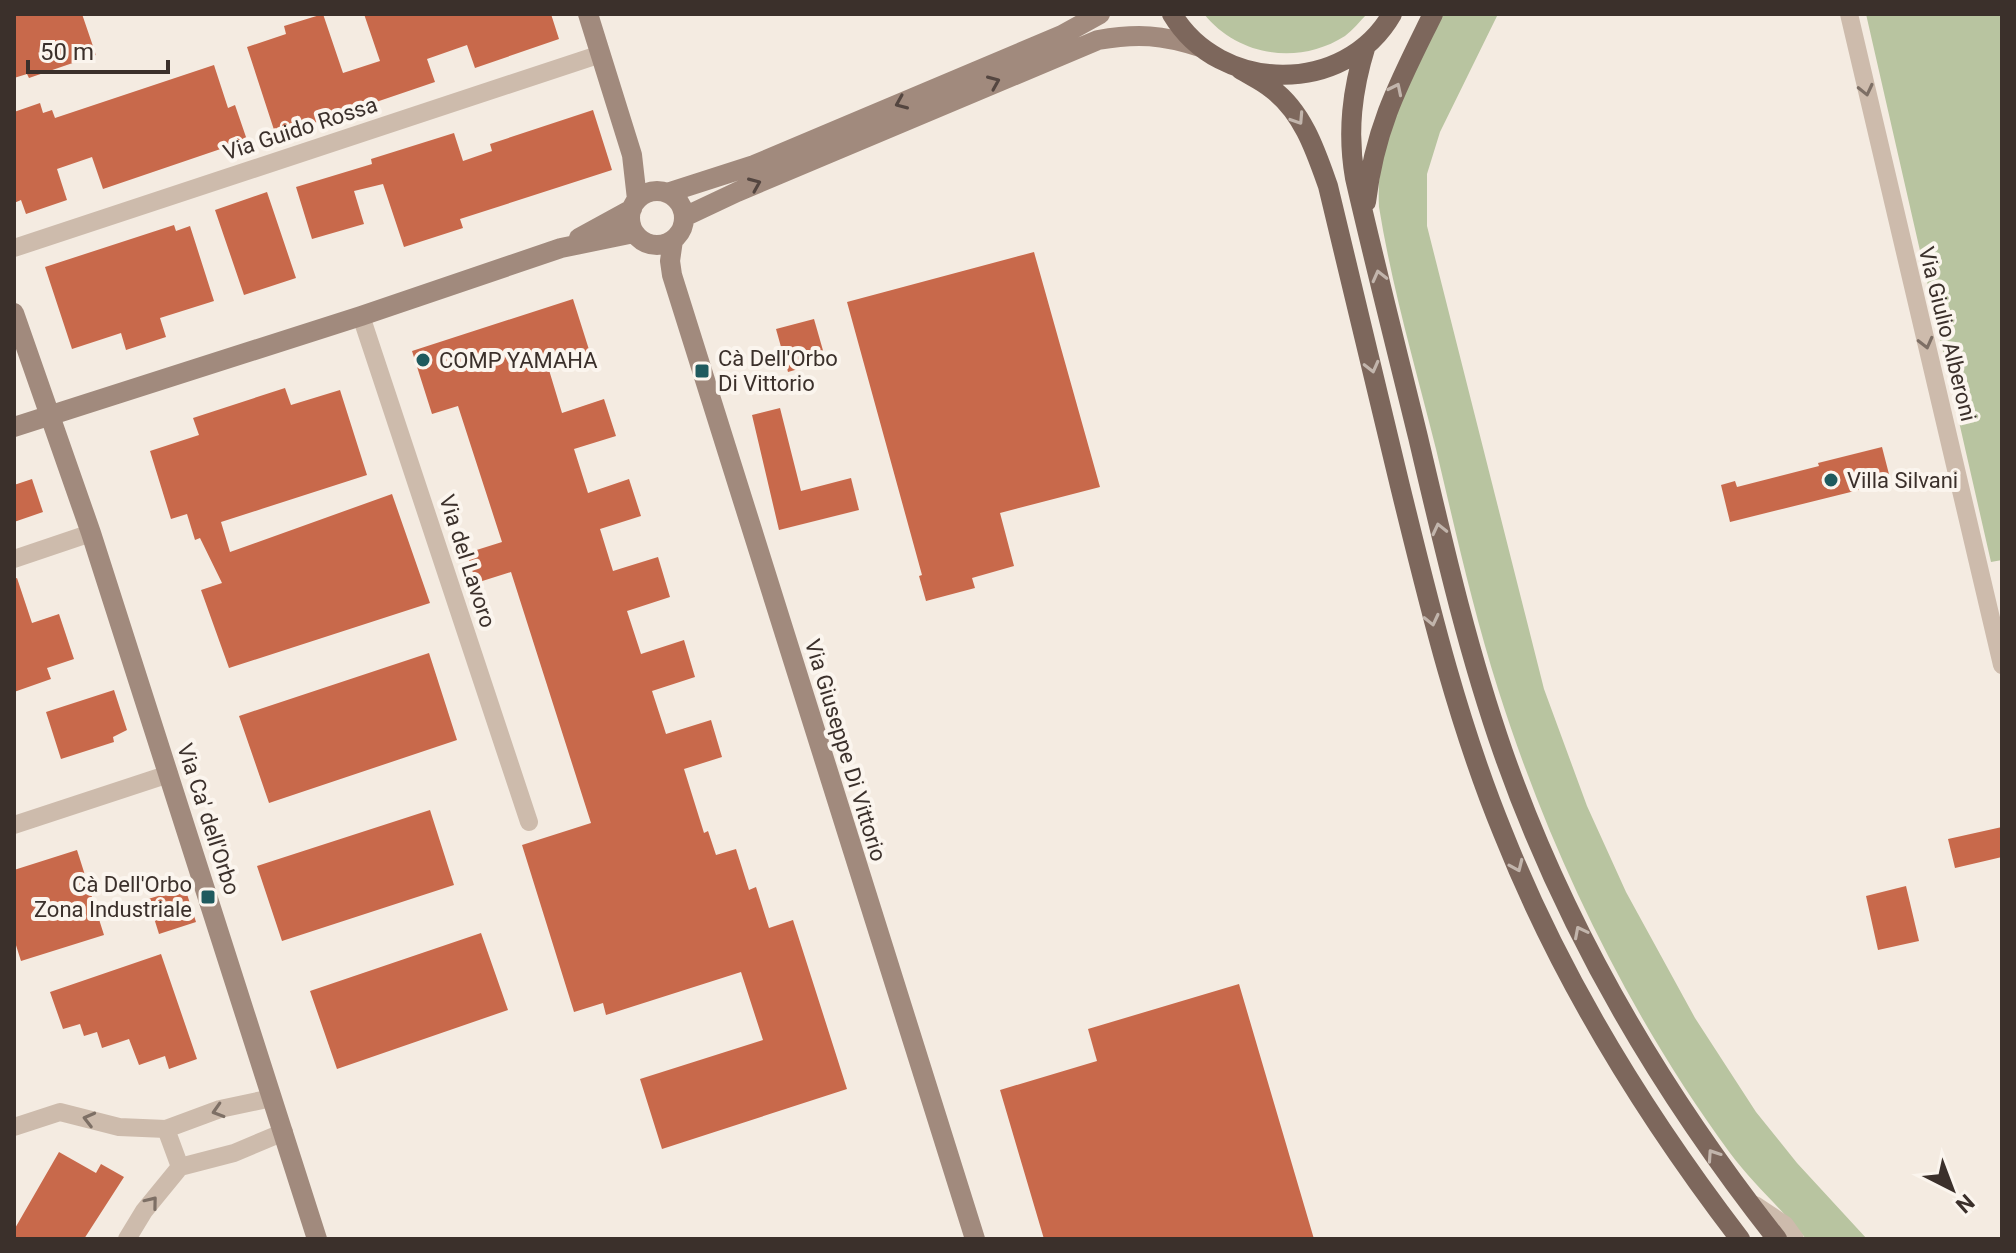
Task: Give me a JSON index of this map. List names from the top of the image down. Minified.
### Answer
{"streets":{"street":["Via Guido Rossa","Via Giulio Alberoni","Via del Lavoro","Via Giuseppe Di Vittorio","Via Ca' dell'Orbo"]},"one_way":["Via Giulio Alberoni"],"places":{"other":["COMP YAMAHA","Villa Silvani"],"transit":["Cà Dell'Orbo Di Vittorio","Cà Dell'Orbo Zona Industriale"]},"scale_bar":"50 m","north":"bottom right"}
